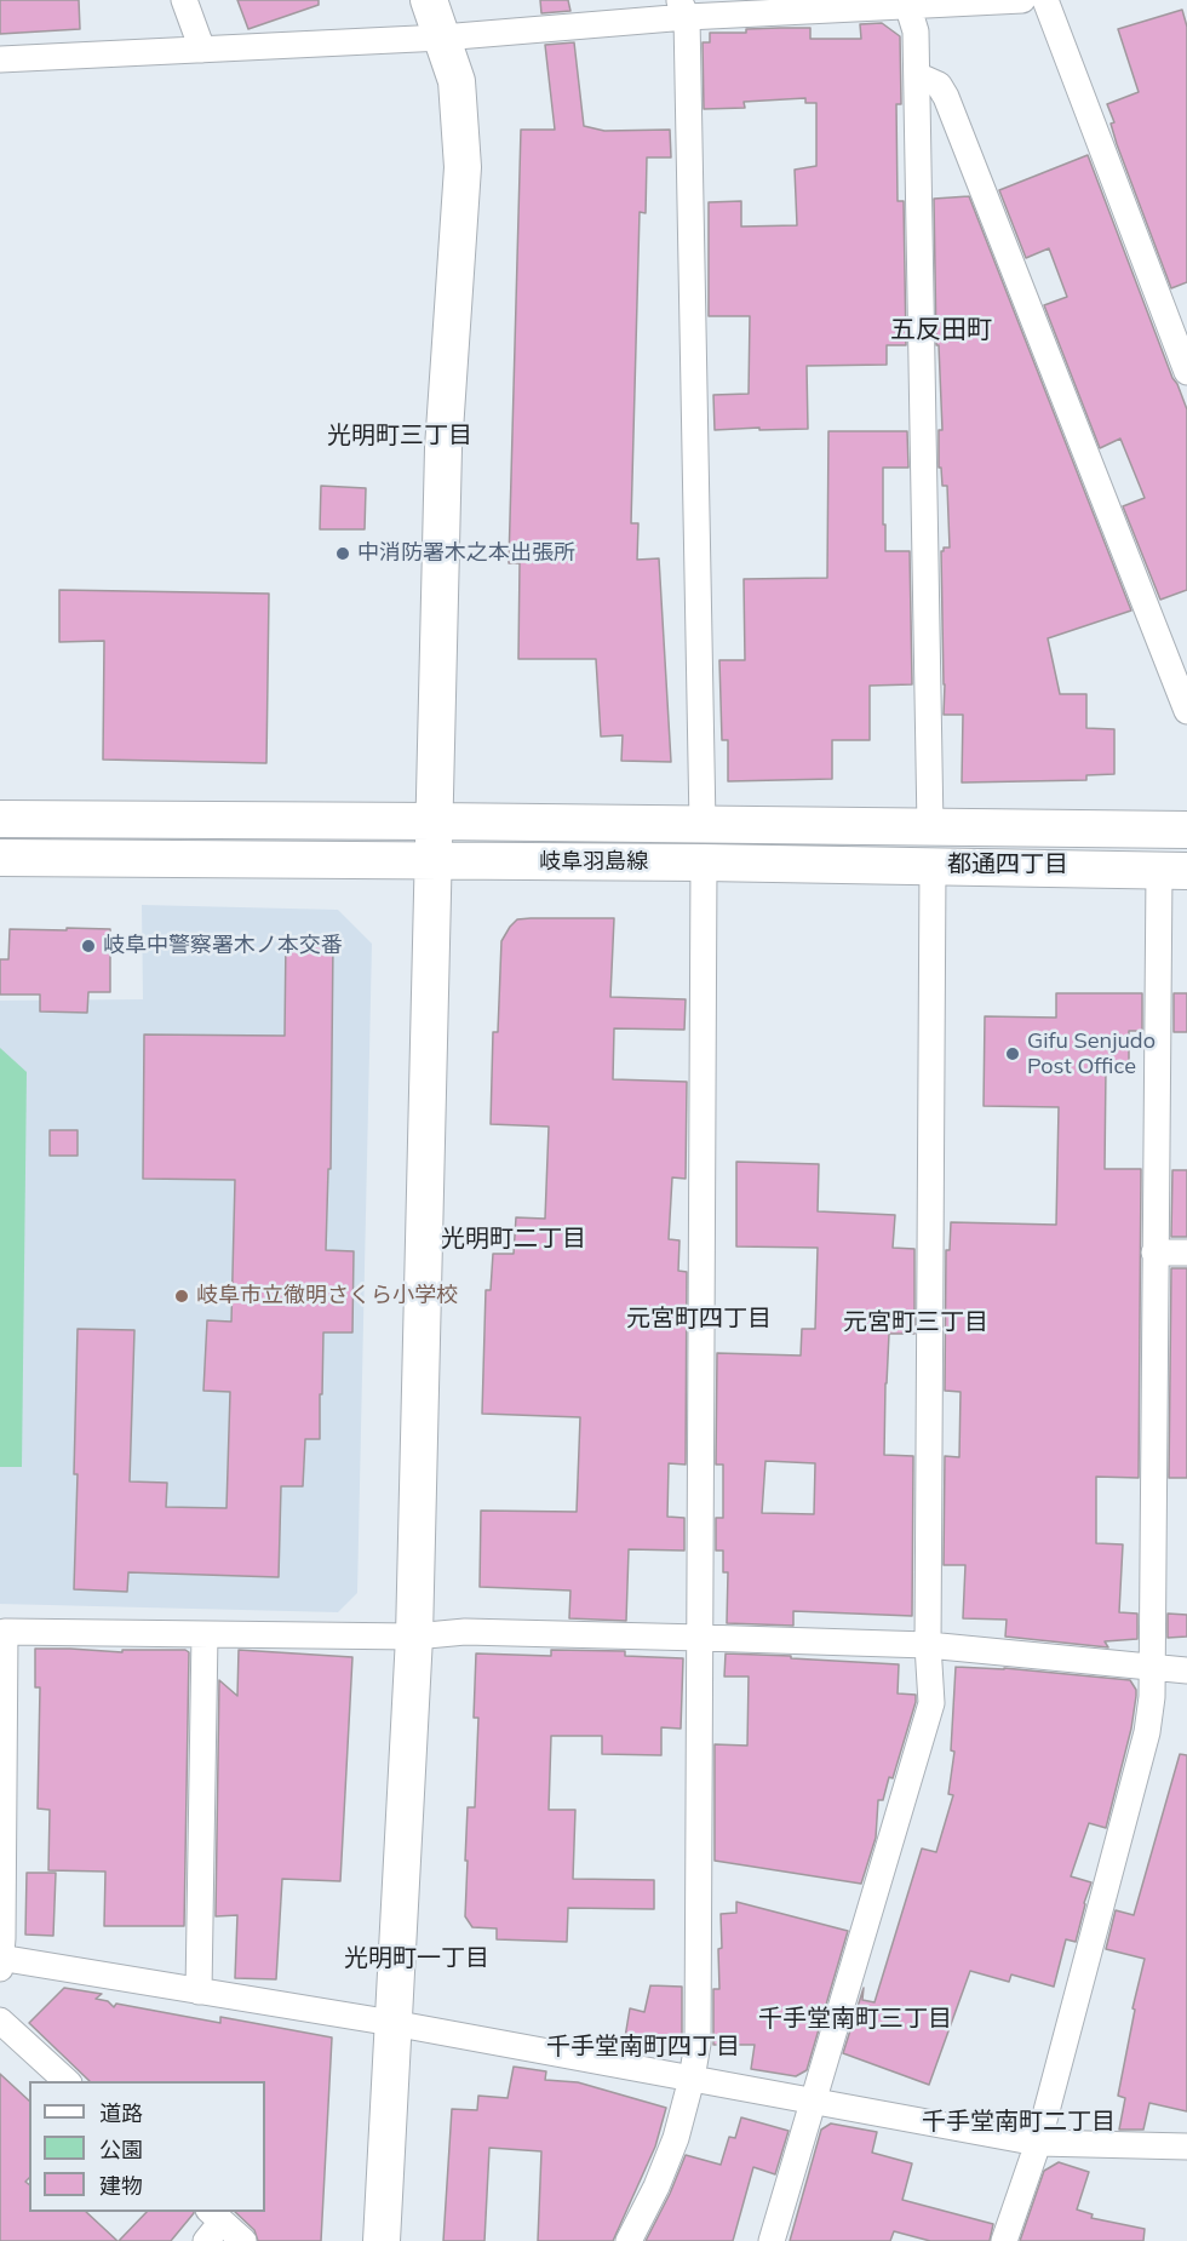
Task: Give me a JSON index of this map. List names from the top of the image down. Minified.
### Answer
{"streets":{"main road":["岐阜羽島線"]},"districts":["五反田町","光明町三丁目","都通四丁目","光明町二丁目","元宮町四丁目","元宮町三丁目","光明町一丁目","千手堂南町三丁目","千手堂南町四丁目","千手堂南町二丁目"],"places":["中消防署木之本出張所","岐阜中警察署木ノ本交番","Gifu Senjudo Post Office","岐阜市立徹明さくら小学校"],"legend":["道路","公園","建物"]}
